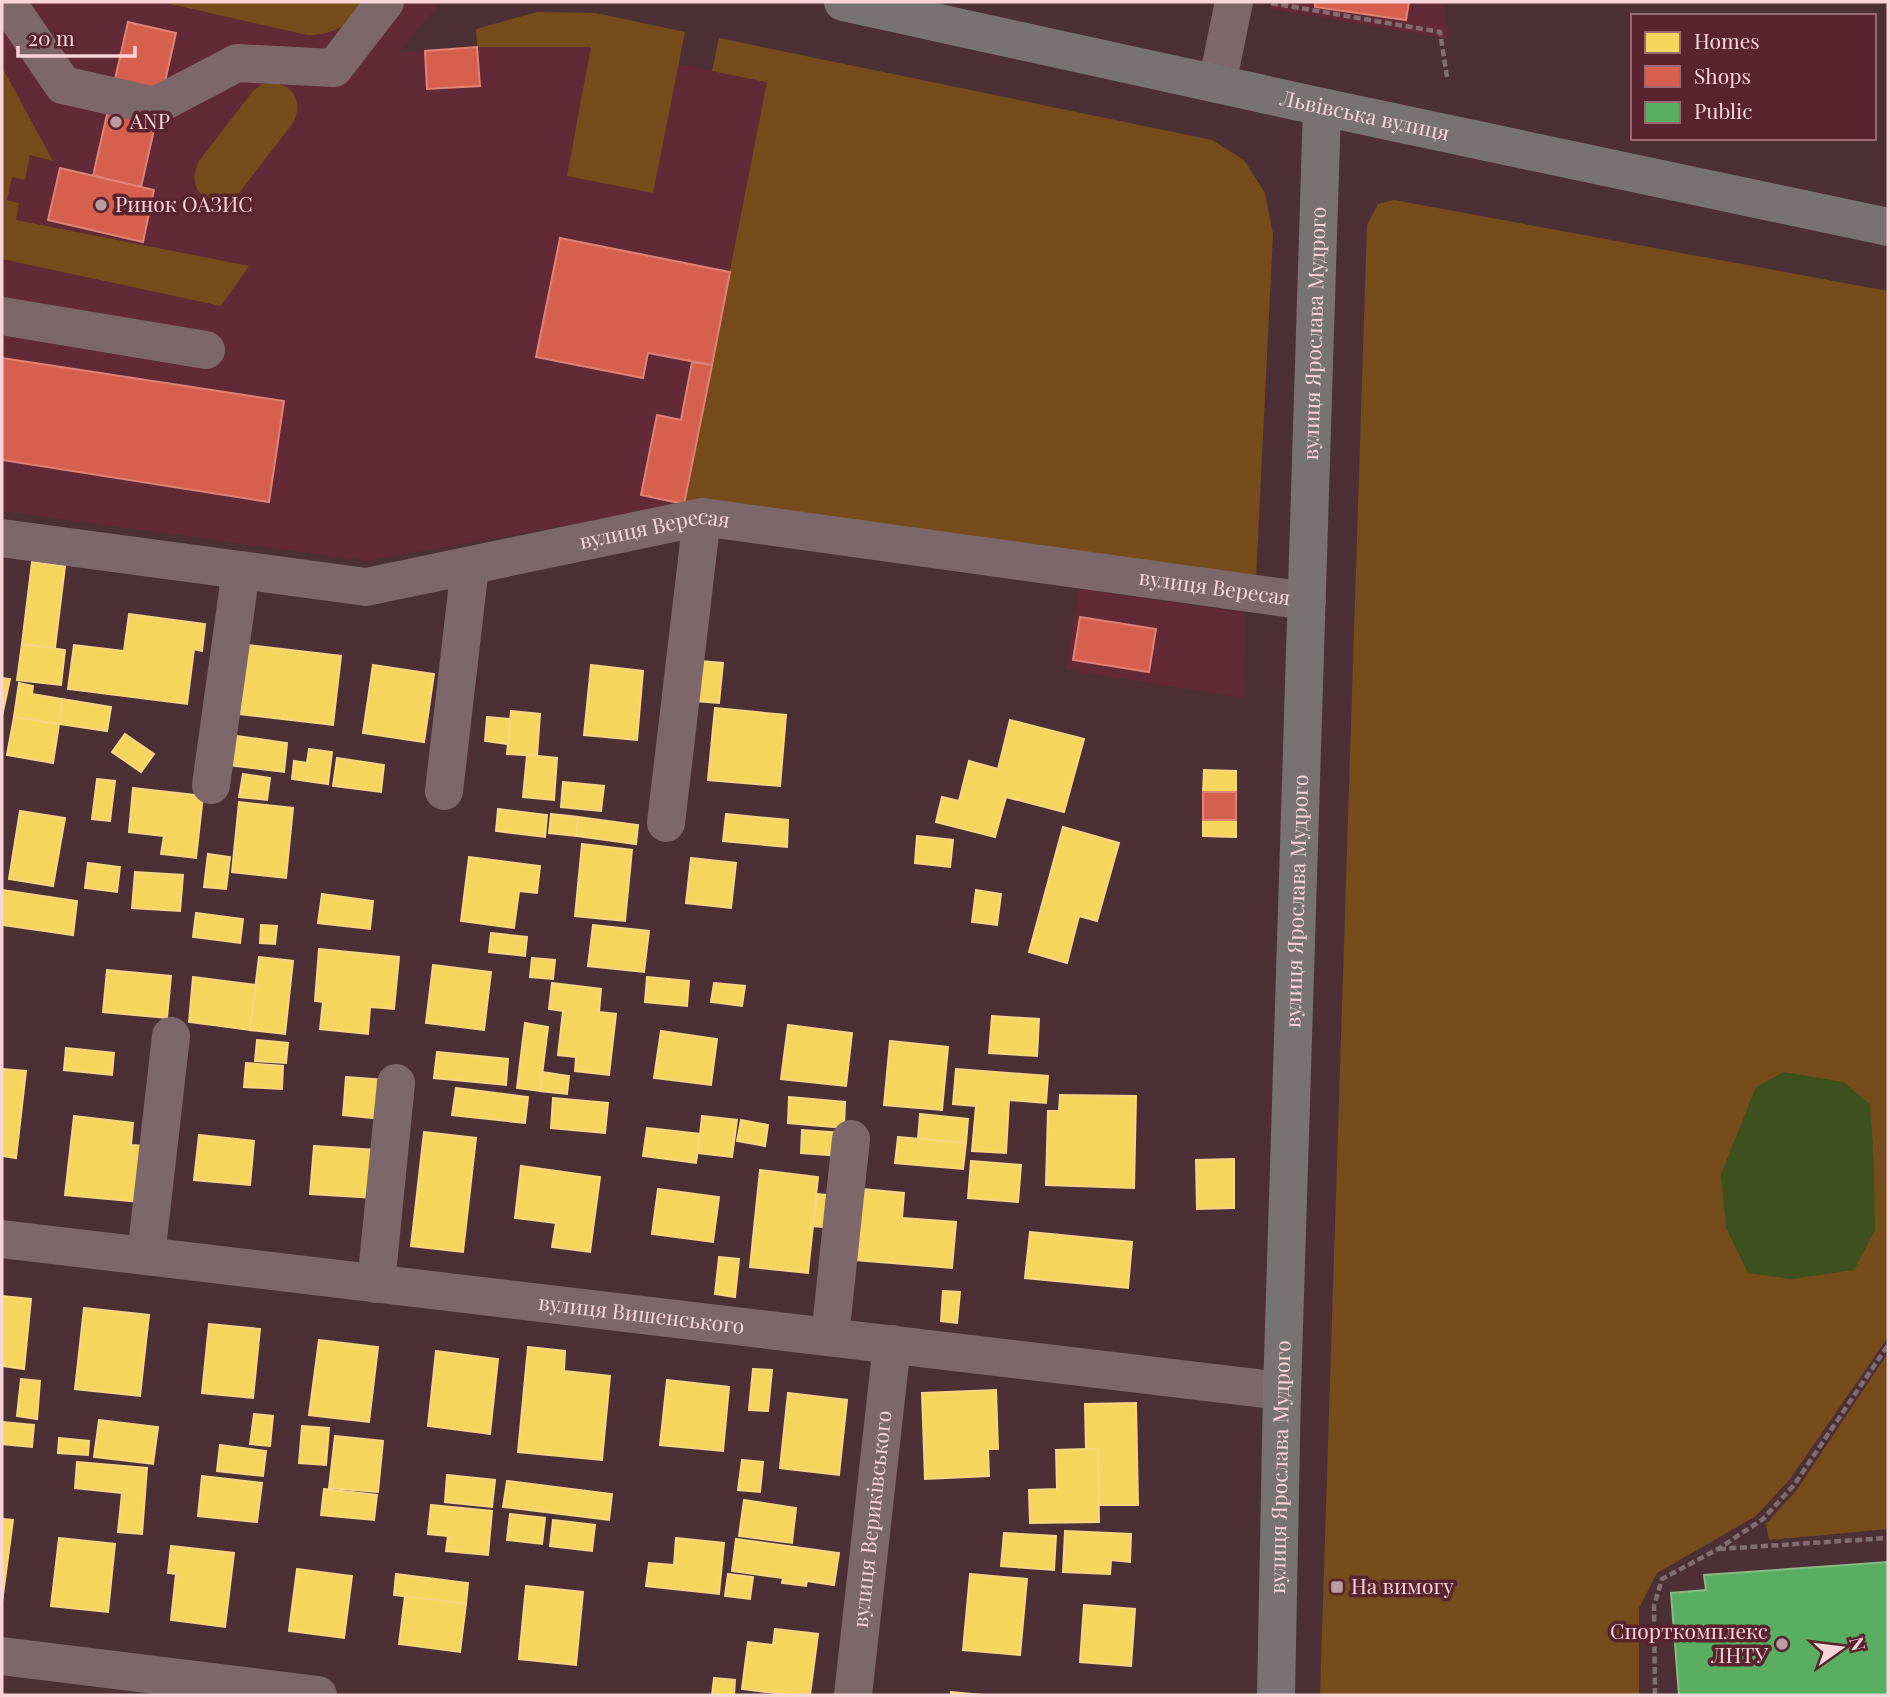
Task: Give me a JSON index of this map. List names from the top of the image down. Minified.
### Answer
{"streets":{"main road":["Львівська вулиця","вулиця Ярослава Мудрого"],"street":["вулиця Вересая","вулиця Вишенського","вулиця Вериківського"]},"crossings":[["Львівська вулиця","вулиця Ярослава Мудрого"],["вулиця Ярослава Мудрого","вулиця Вересая"],["вулиця Ярослава Мудрого","вулиця Вишенського"],["вулиця Вишенського","вулиця Вериківського"]],"places":{"other":["ANP","Ринок ОАЗИС","Спорткомплекс ЛНТУ"],"transit":["На вимогу"]},"legend":["Homes","Shops","Public"],"scale_bar":"20 m","north":"right"}
